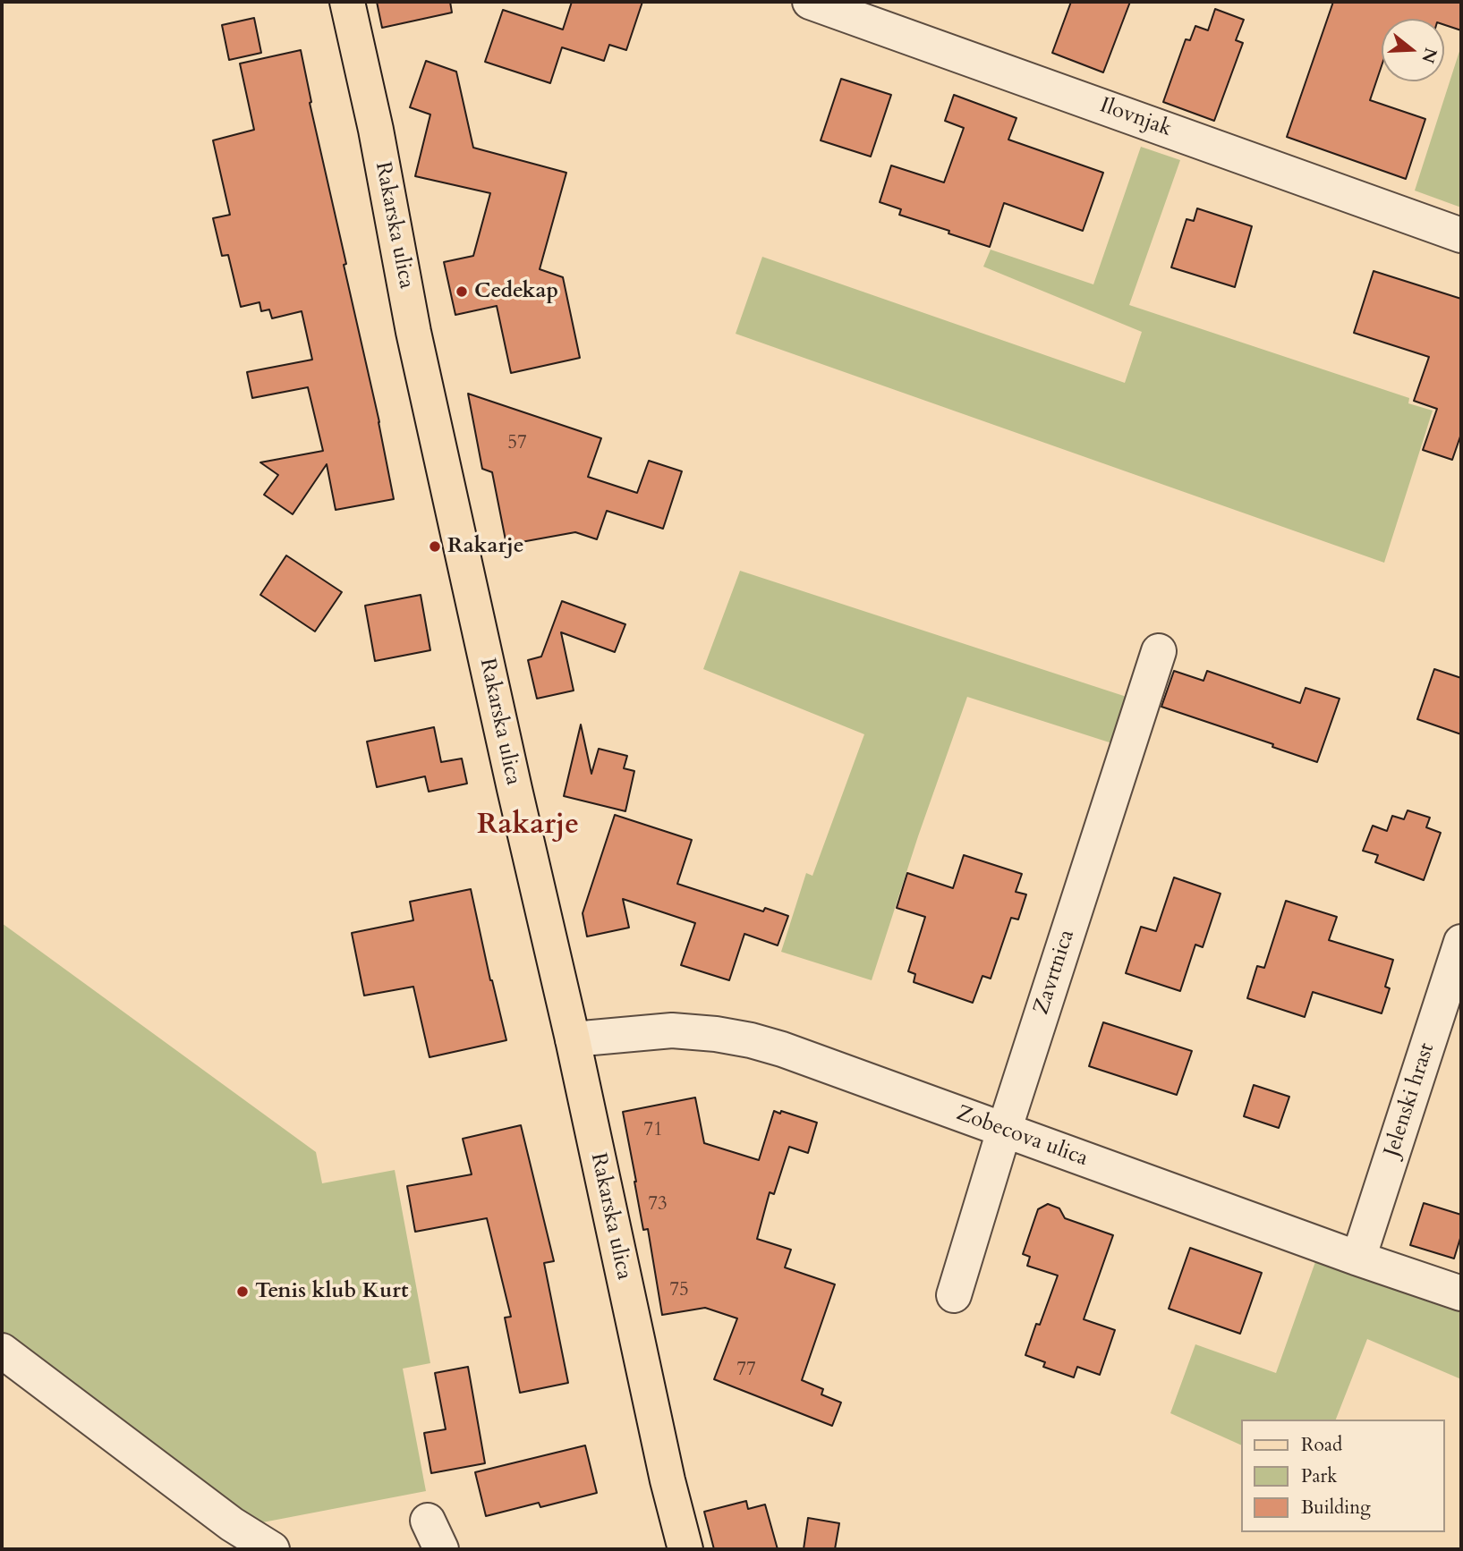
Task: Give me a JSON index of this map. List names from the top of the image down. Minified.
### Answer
{"streets":{"main road":["Rakarska ulica"],"street":["Ilovnjak","Zavrtnica","Jelenski hrast","Zobecova ulica"]},"crossings":[["Rakarska ulica","Zobecova ulica"],["Zavrtnica","Zobecova ulica"],["Jelenski hrast","Zobecova ulica"]],"districts":["Rakarje"],"places":["Cedekap","Rakarje","Tenis klub Kurt"],"house_numbers":["57","71","73","75","77"],"legend":["Road","Park","Building"],"north":"right"}
